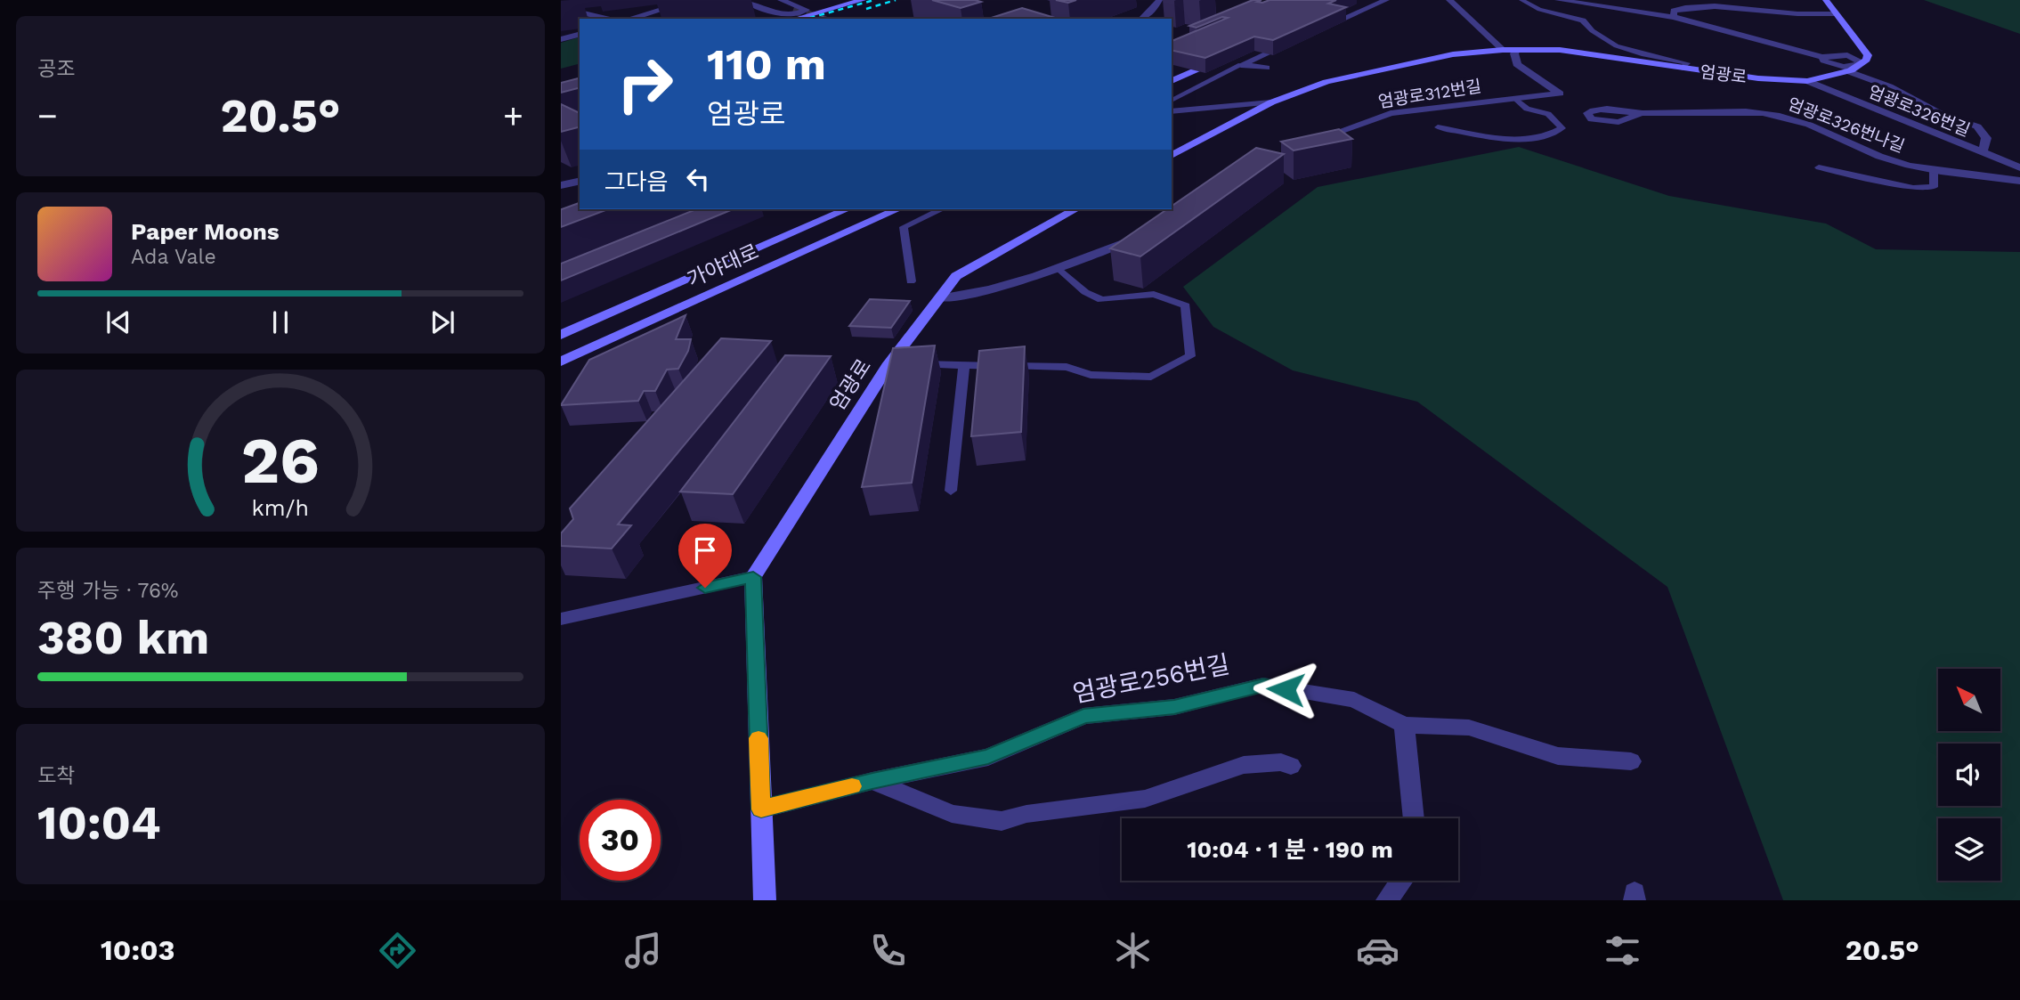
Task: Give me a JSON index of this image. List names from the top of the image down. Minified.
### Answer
{"streets":{"main road":["엄광로","가야대로"],"street":["엄광로312번길","엄광로326번길","엄광로326번나길","엄광로256번길"]},"crossings":[["엄광로","엄광로312번길"],["엄광로","엄광로326번길"]],"north":"top left","page":{"tile":["공조",["주행 가능 · 76%","380 km"],["도착","10:04"]],"turn":["110 m","엄광로"],"heat":["−","20.5°","+"],"then":"그다음","song":["Paper Moons","Ada Vale"],"limit":"30","trip":"10:04 · 1 분 · 190 m","tabs":["10:03","20.5°"],"gauge":["26","km/h"]}}
